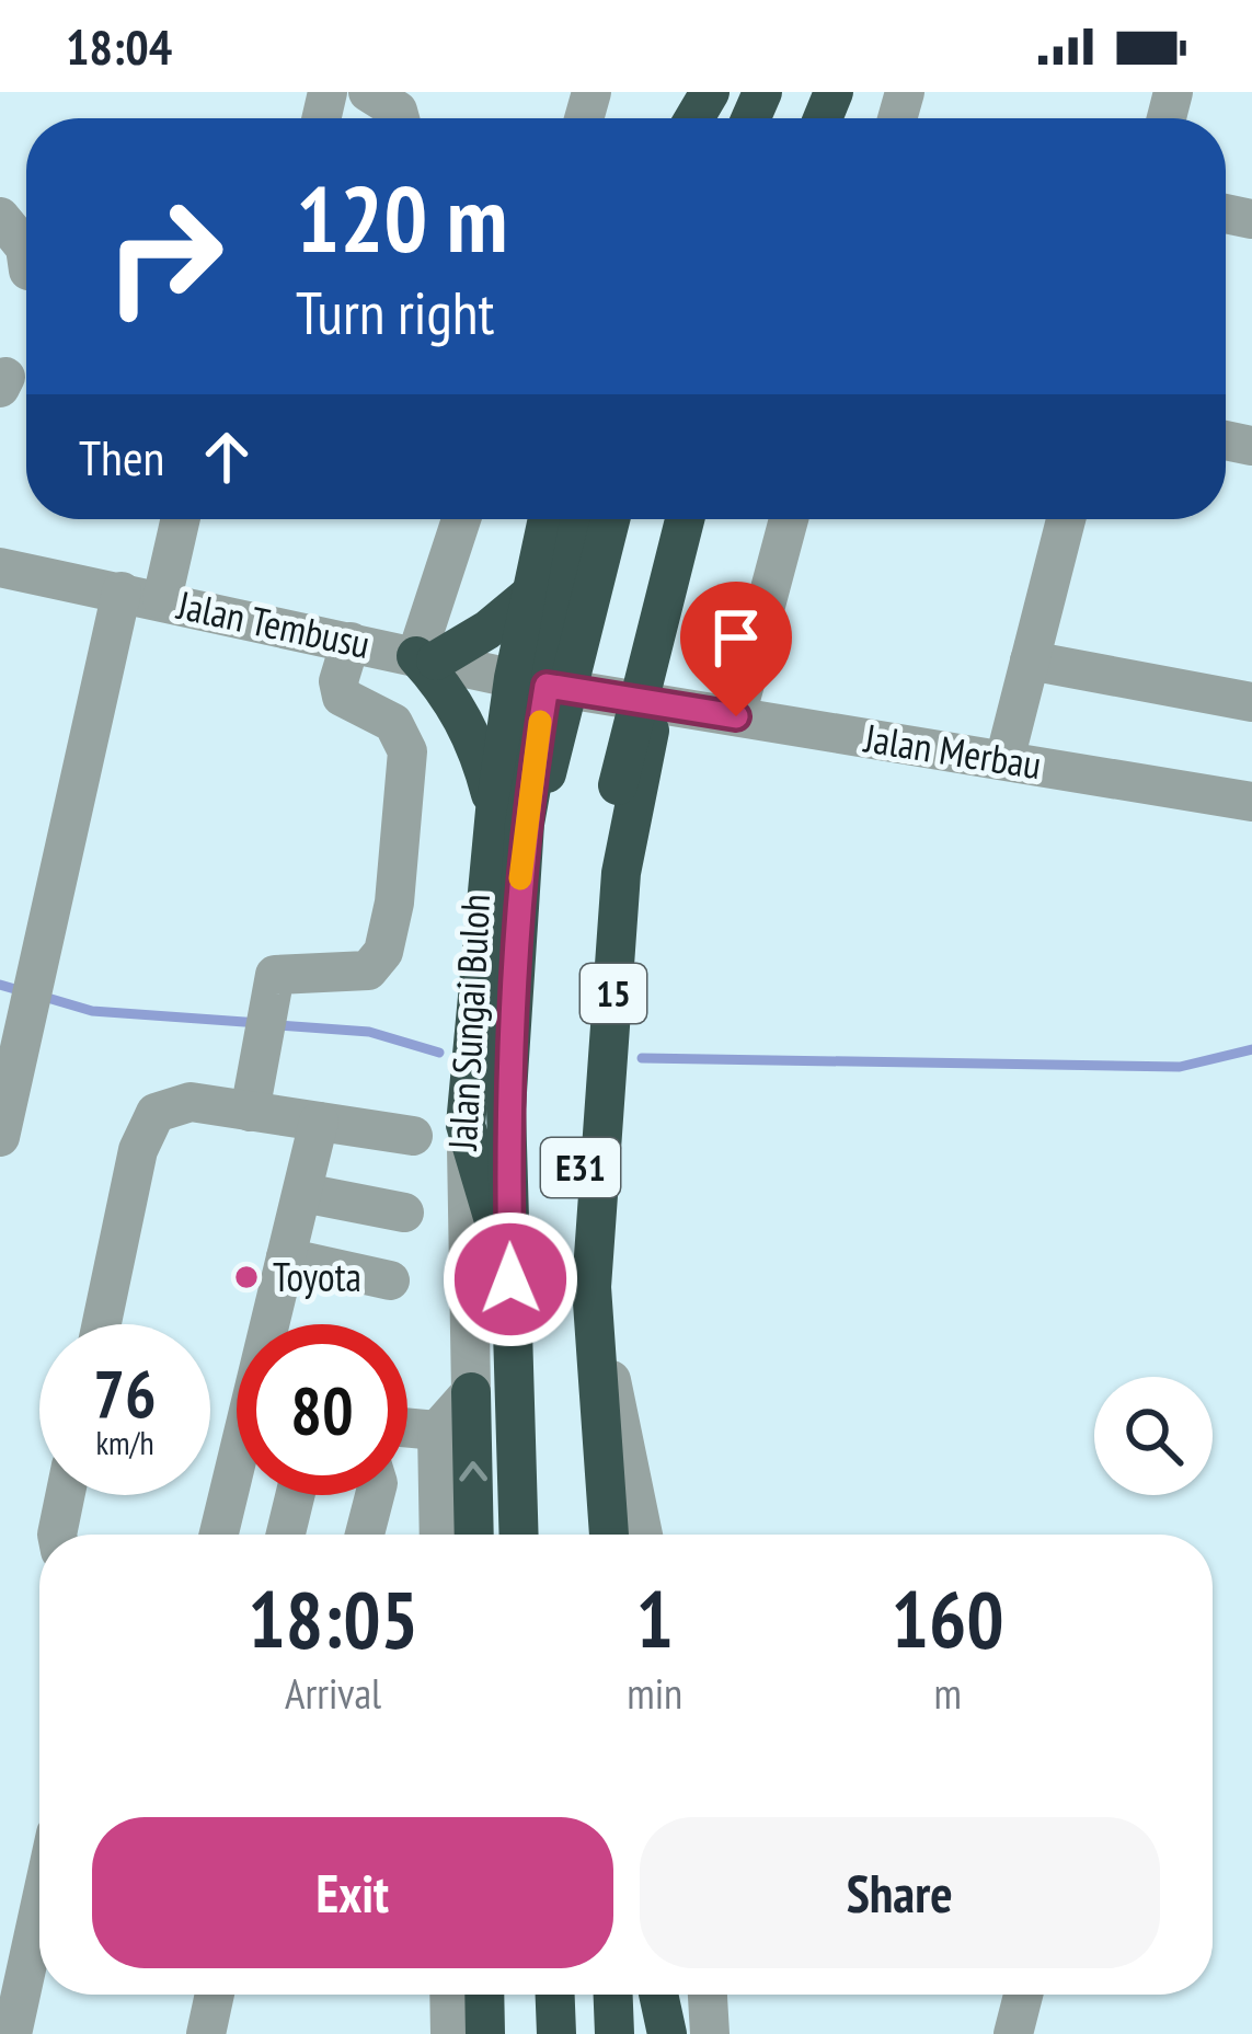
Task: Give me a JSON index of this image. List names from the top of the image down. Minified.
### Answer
{"streets":{"highway":["15","Jalan Sungai Buloh","E31"],"street":["Jalan Tembusu","Jalan Merbau"]},"crossings":[["Jalan Tembusu","Jalan Merbau"],["Jalan Tembusu","15"],["Jalan Tembusu","Jalan Sungai Buloh"],["Jalan Merbau","15"]],"places":["Toyota"],"page":{"status":"18:04","turn":["120 m","Turn right"],"then":"Then","speed":"76 km/h","limit":"80","eta":["18:05","Arrival","1","min","160","m"],"buttons":["Exit","Share"]}}
